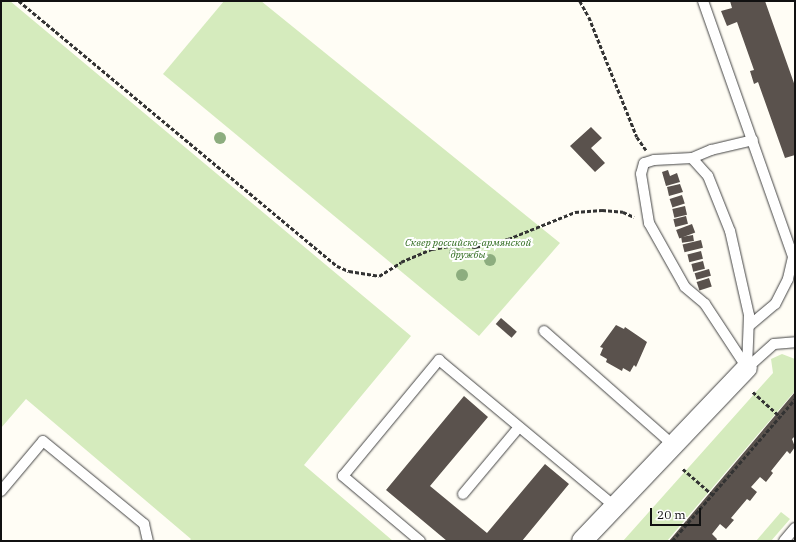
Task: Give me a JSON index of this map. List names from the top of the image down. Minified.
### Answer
{"parks":["Сквер российско-армянской дружбы"],"scale_bar":"20 m"}
